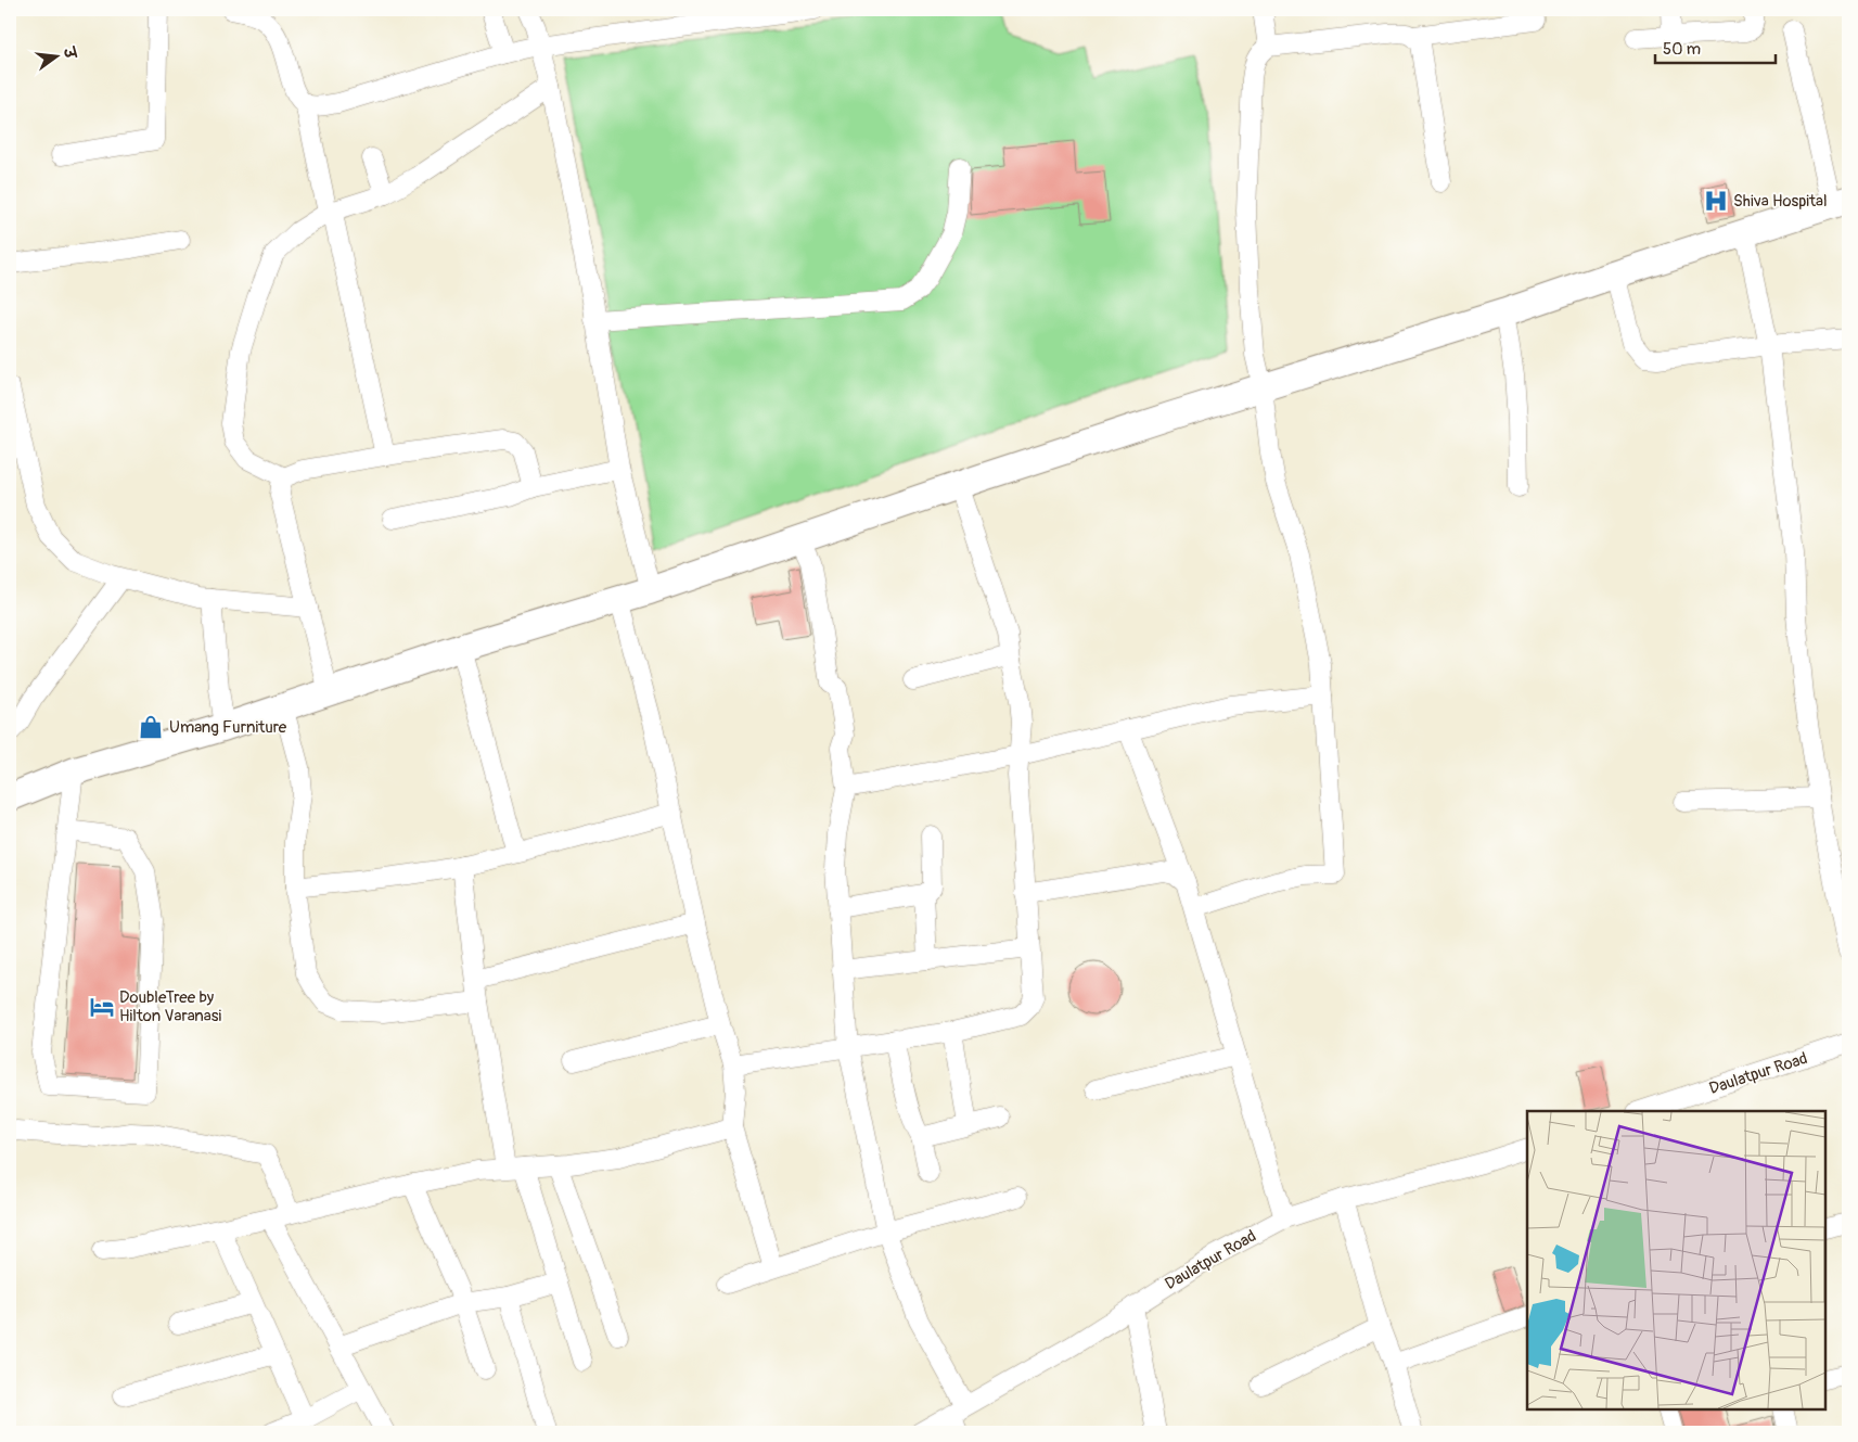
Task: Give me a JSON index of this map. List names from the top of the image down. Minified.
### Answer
{"streets":{"street":["Daulatpur Road"]},"places":{"hospital":["Shiva Hospital"],"shop":["Umang Furniture"],"hotel":["DoubleTree by Hilton Varanasi"]},"scale_bar":"50 m","north":"right"}
